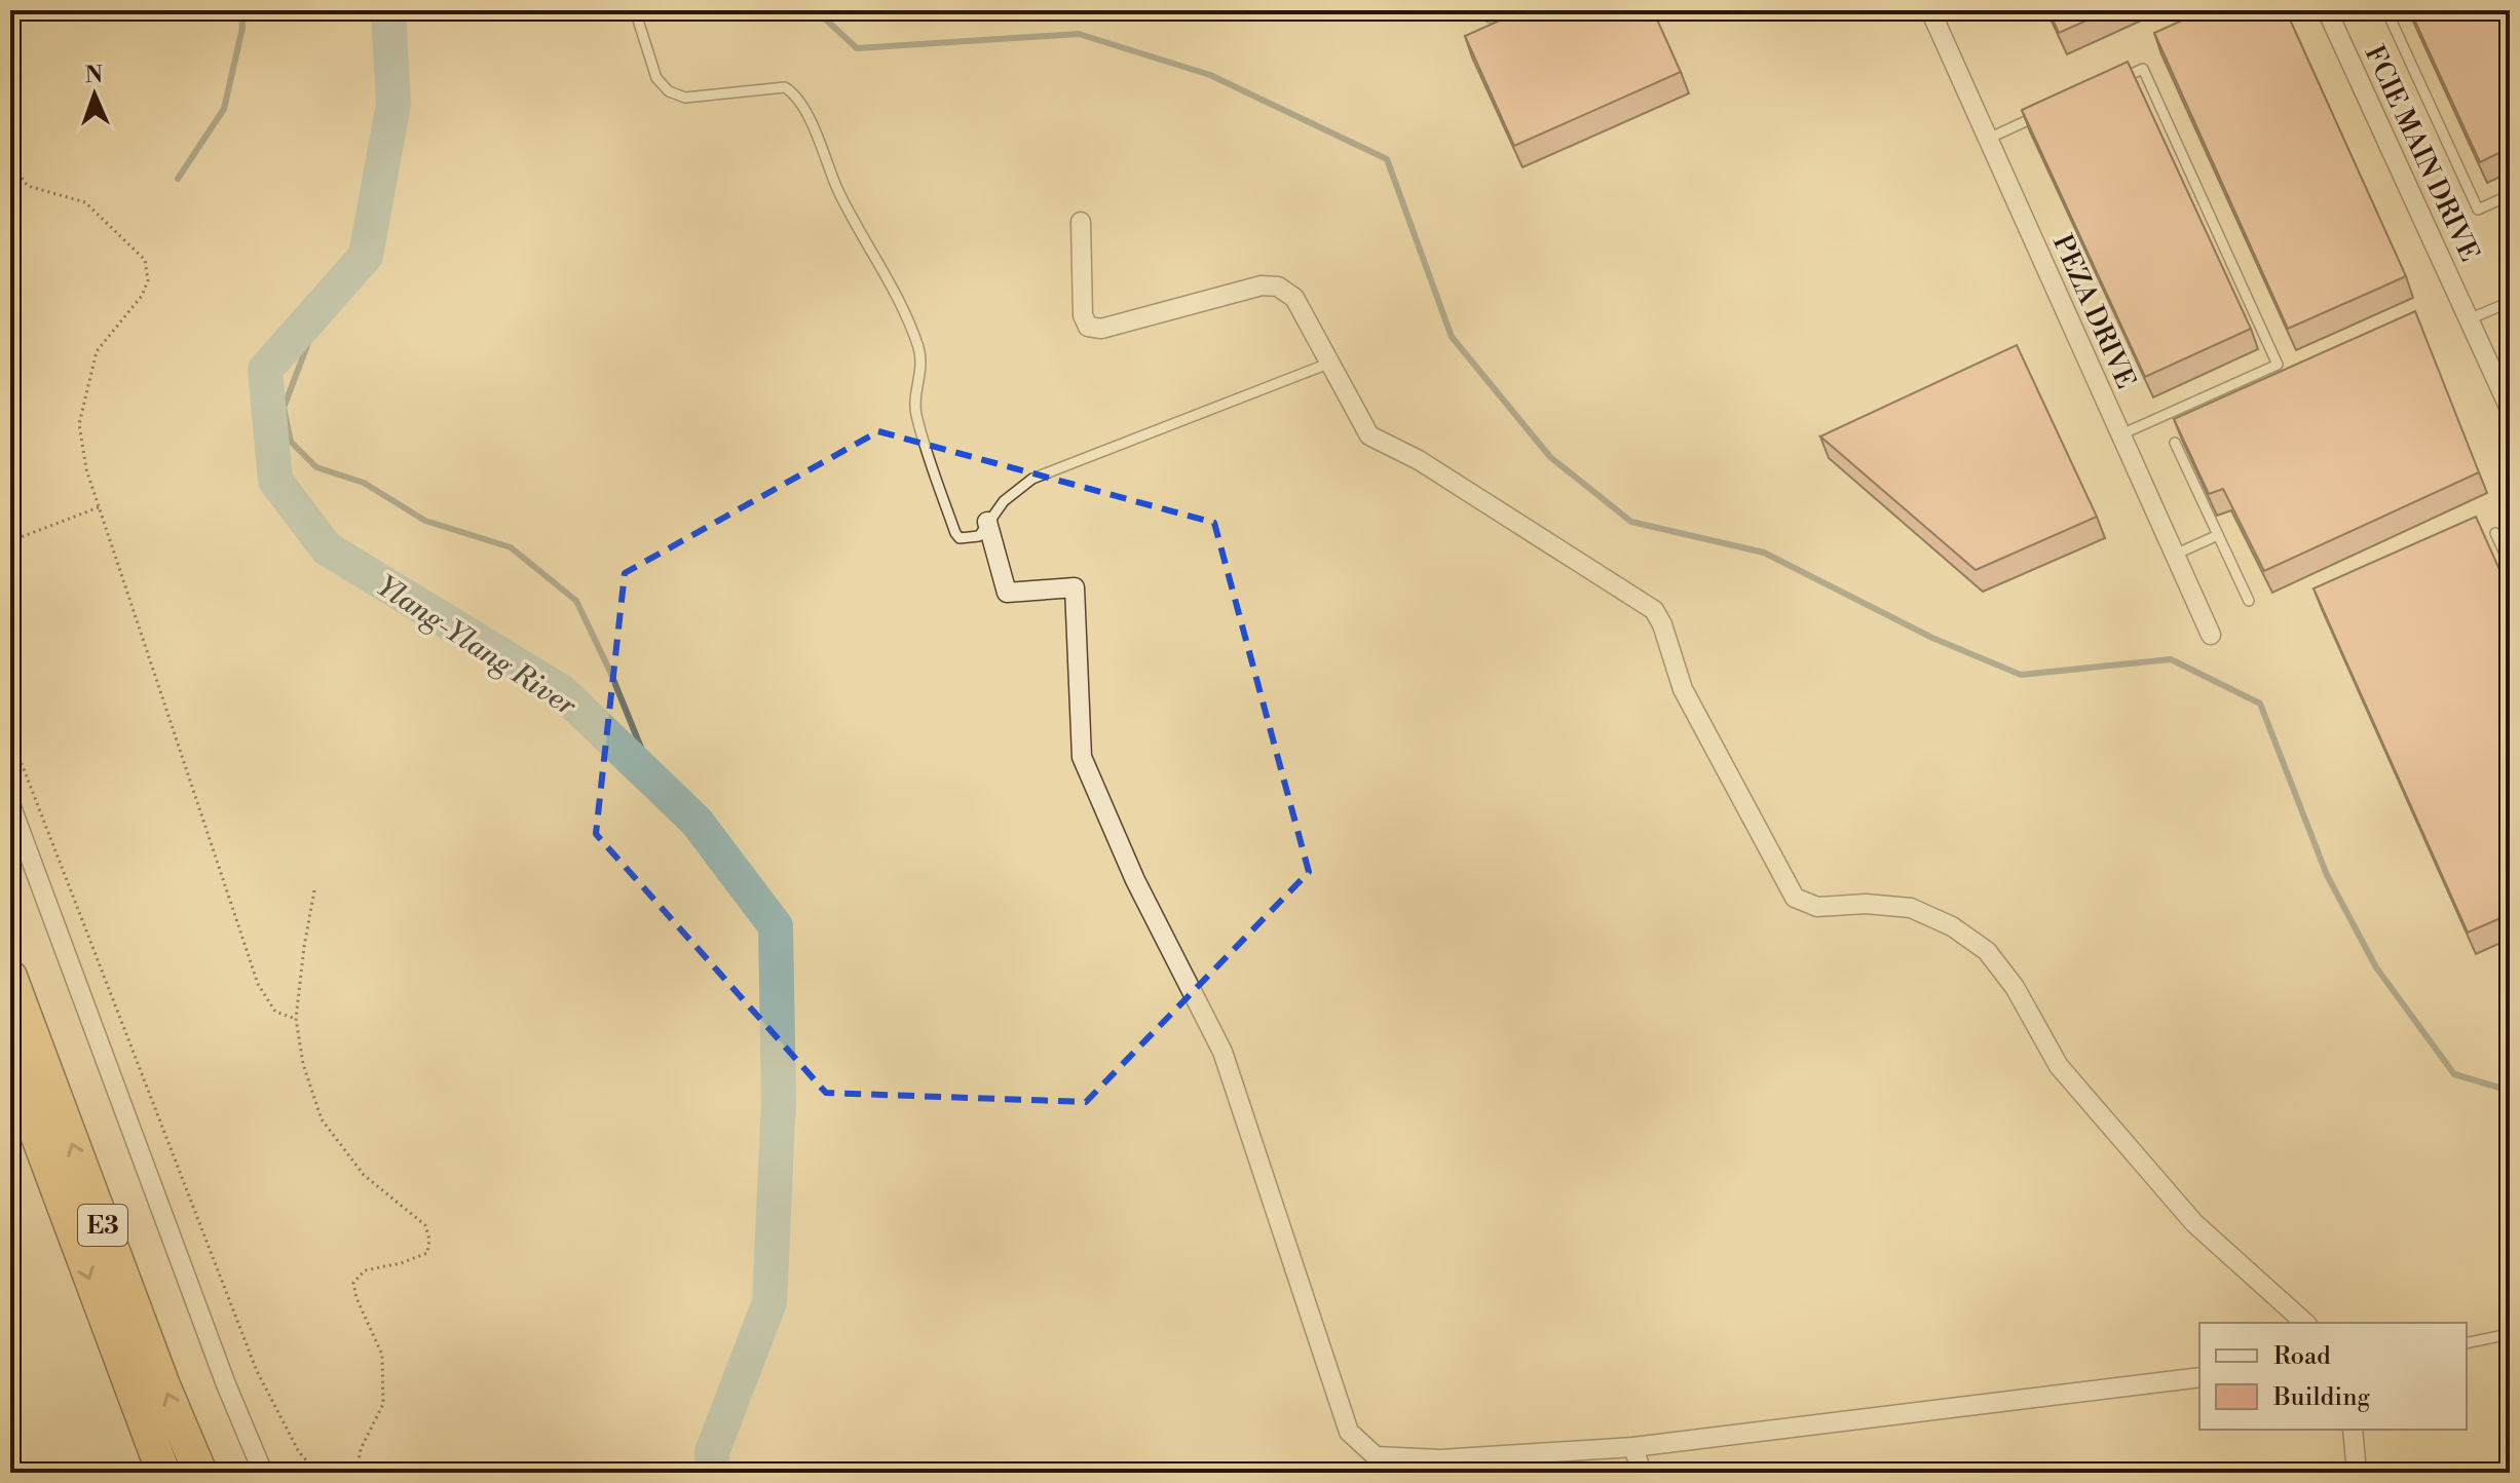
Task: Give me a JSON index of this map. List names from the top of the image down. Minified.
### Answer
{"streets":{"highway":["E3"],"street":["FCIE MAIN DRIVE","PEZA DRIVE"]},"water":["Ylang-Ylang River"],"legend":["Road","Building"],"north":"top"}
